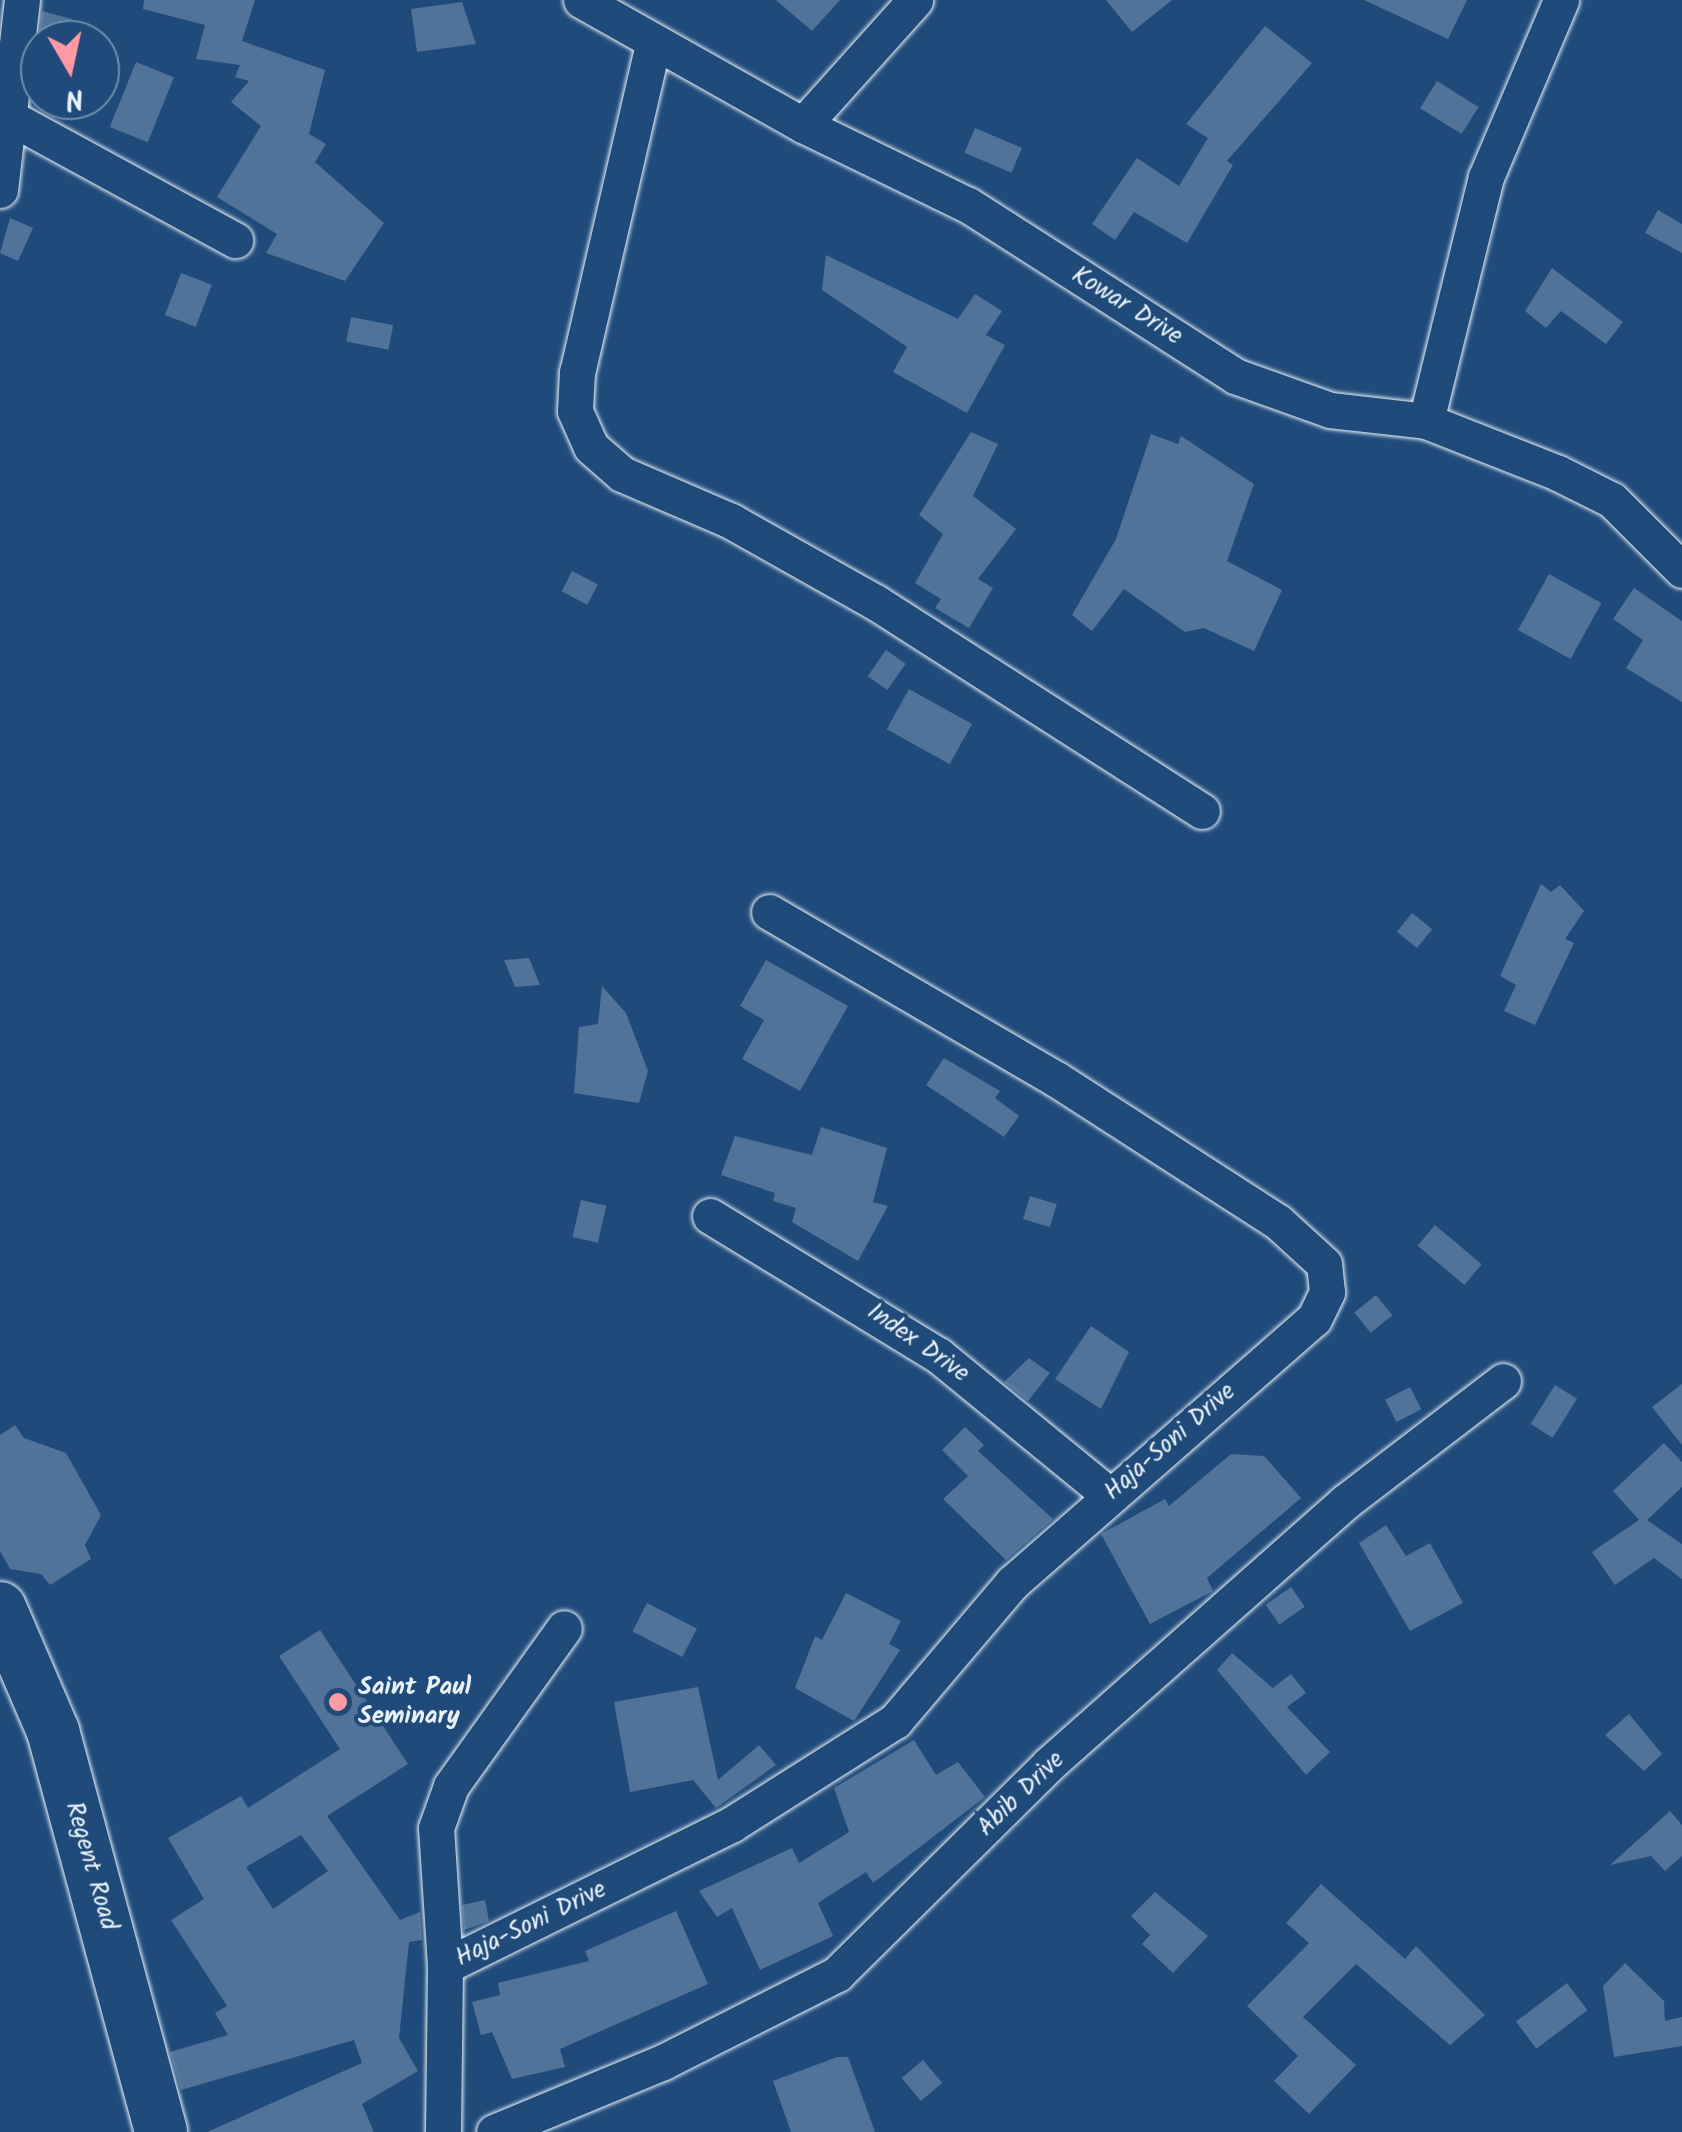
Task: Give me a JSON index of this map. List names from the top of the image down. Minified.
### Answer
{"streets":{"main road":["Regent Road"],"street":["Kowar Drive","Index Drive","Haja-Soni Drive","Abib Drive"]},"crossings":[["Index Drive","Haja-Soni Drive"]],"places":["Saint Paul Seminary"],"north":"bottom"}
